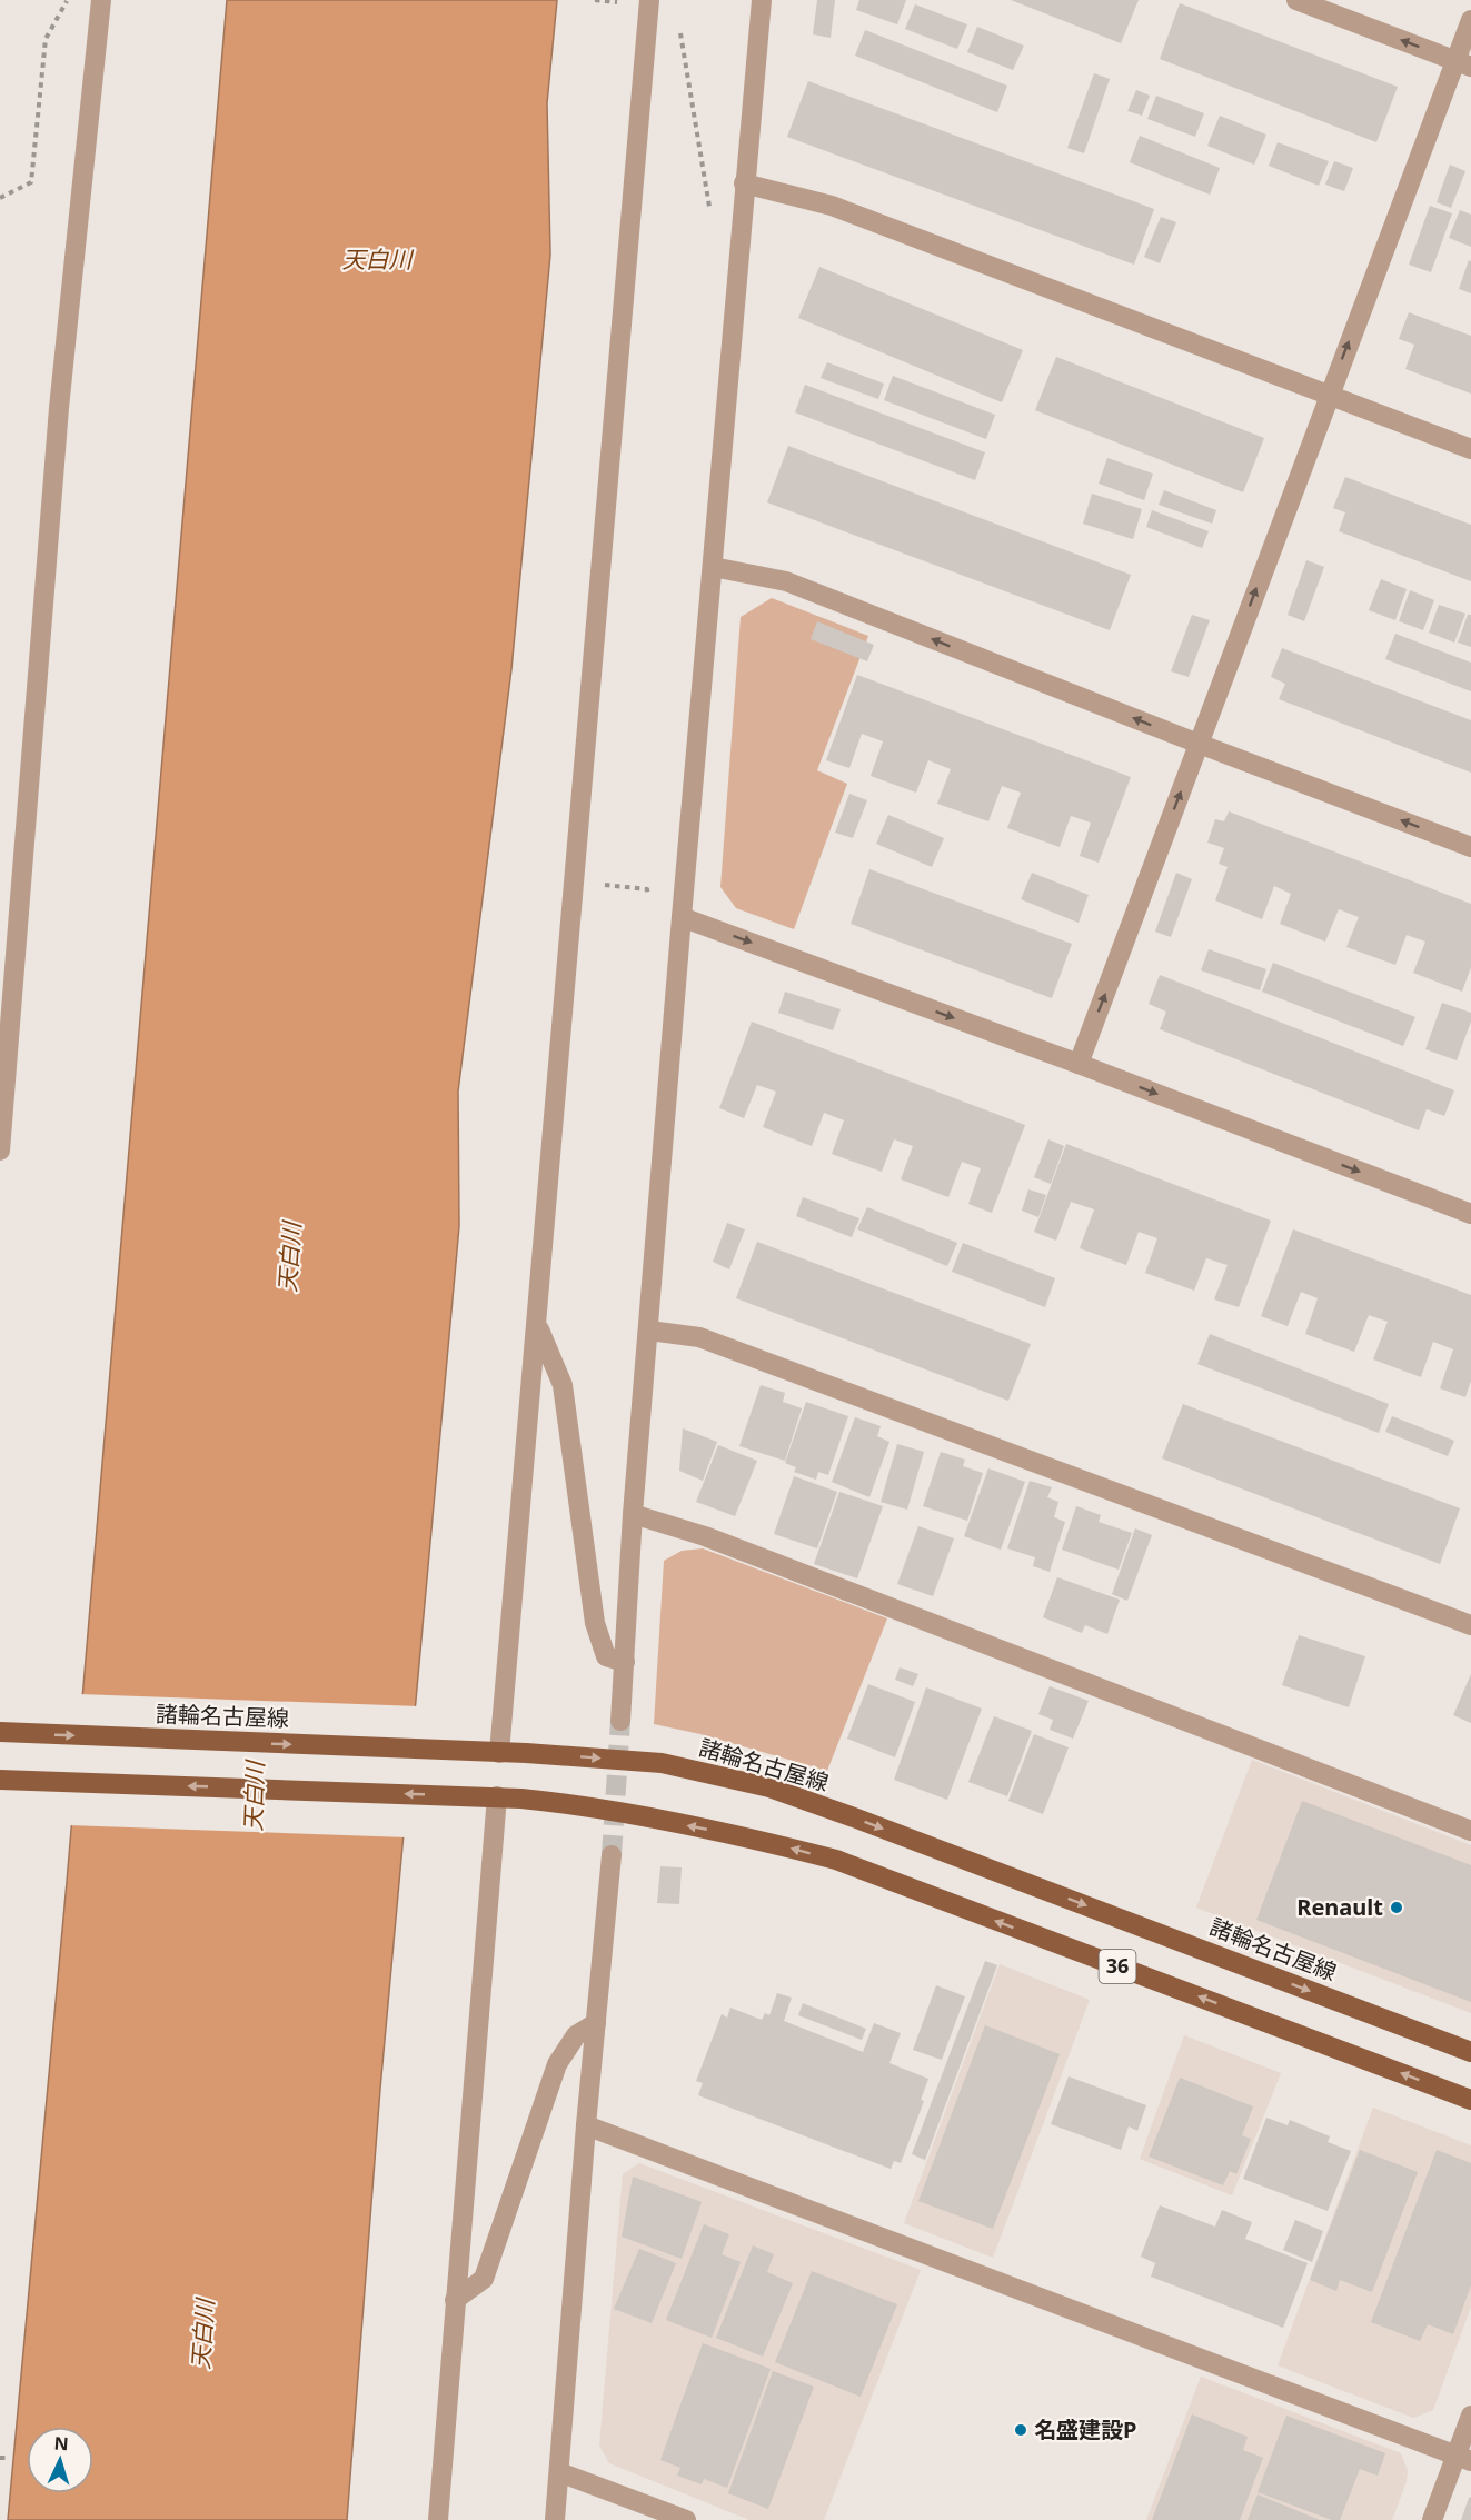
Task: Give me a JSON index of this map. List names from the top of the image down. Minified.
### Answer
{"streets":{"main road":["諸輪名古屋線","36"]},"water":["天白川"],"places":["Renault","名盛建設P"],"north":"top"}
